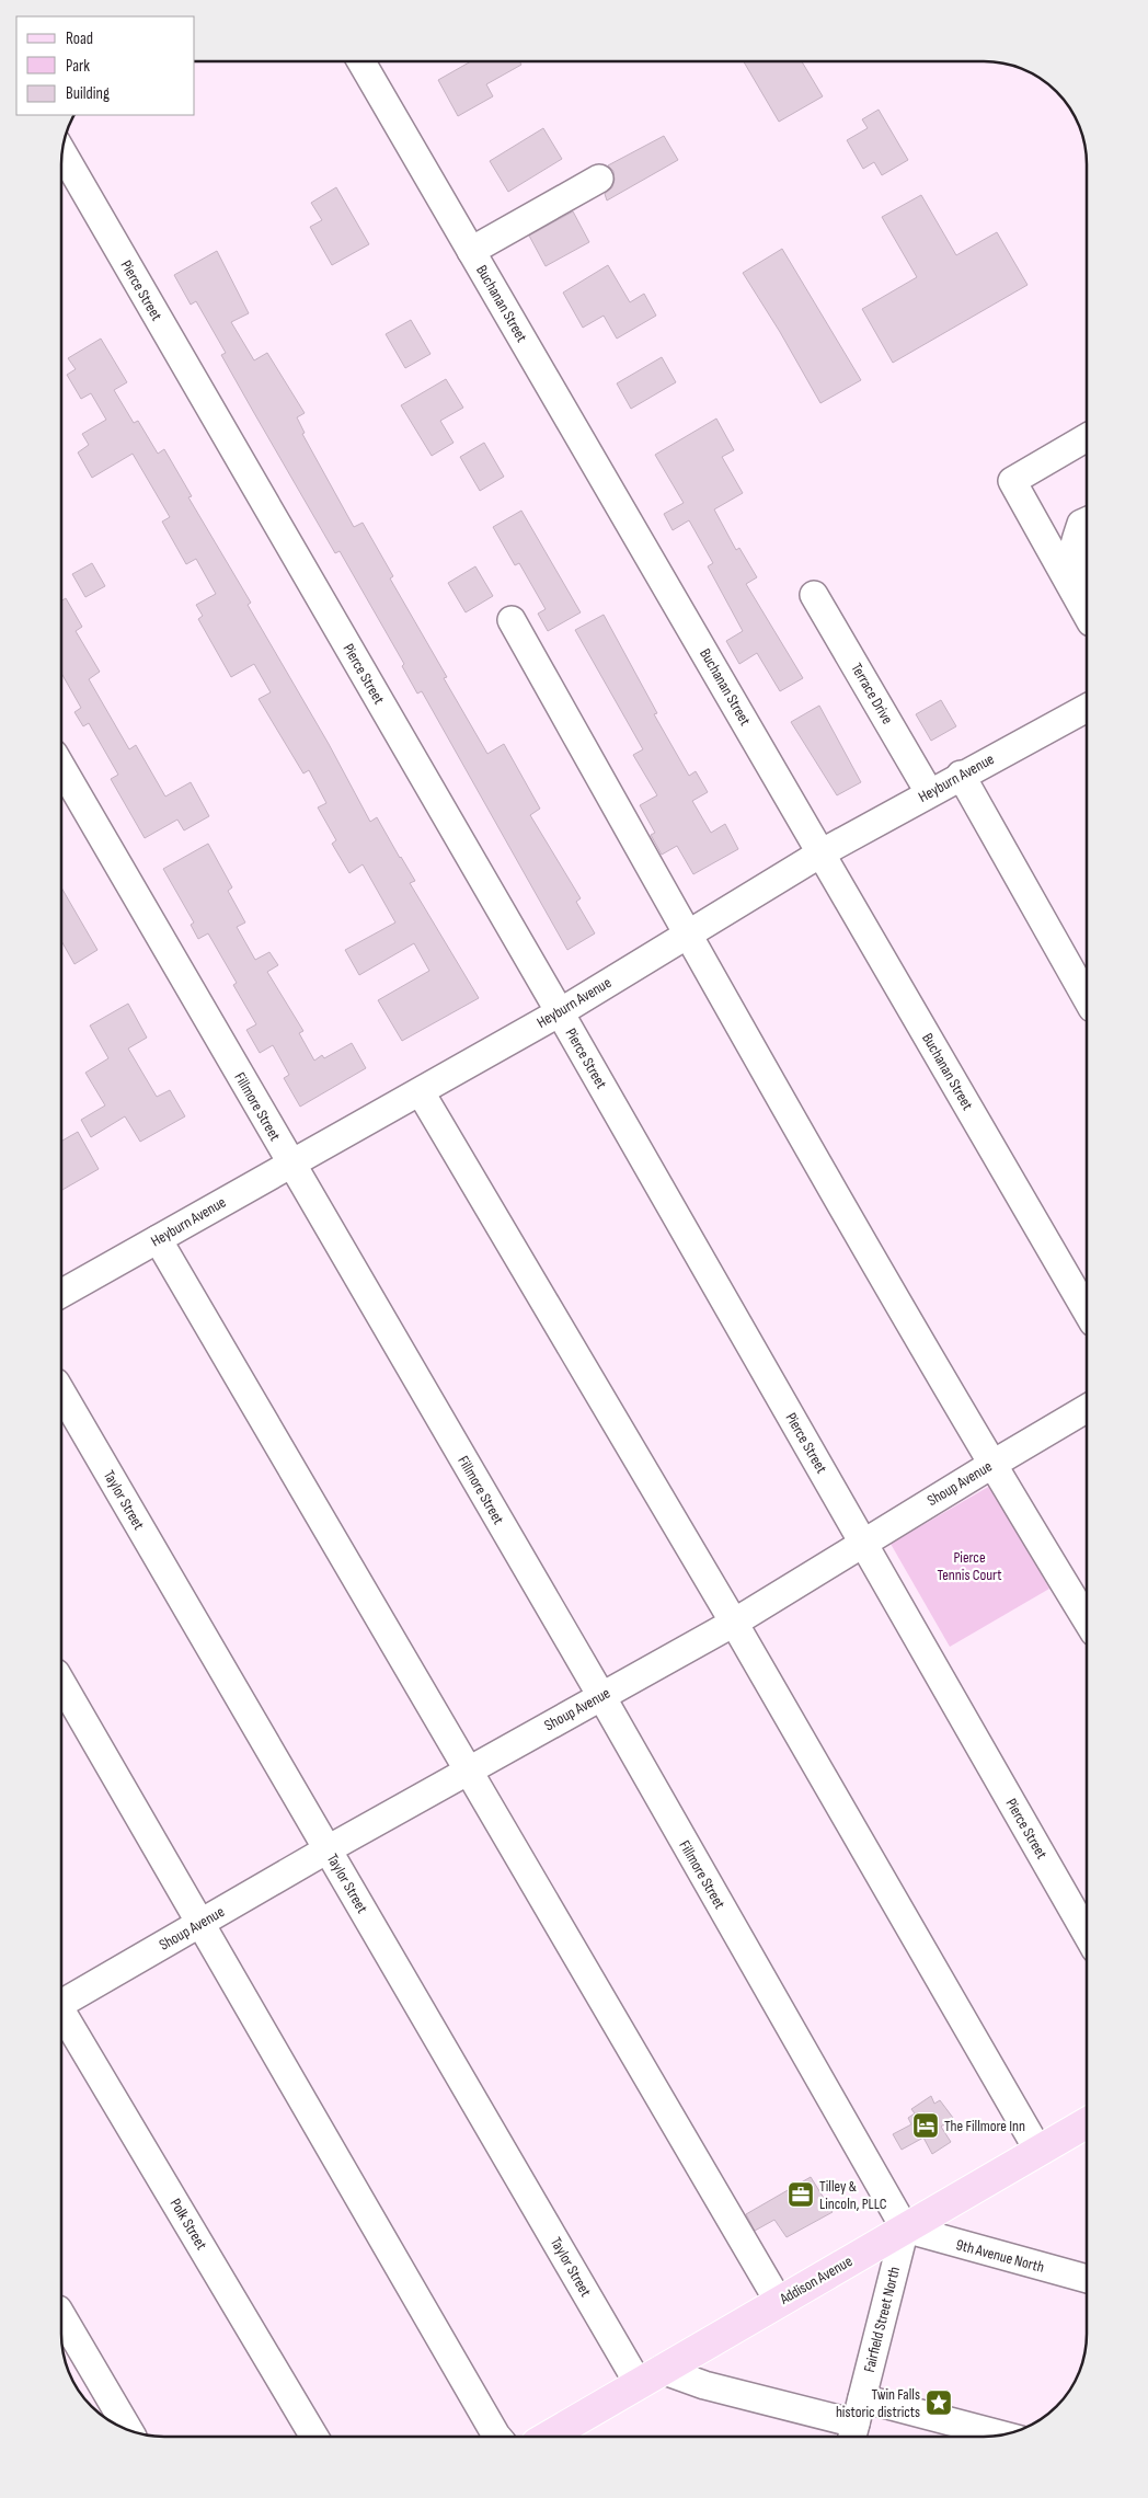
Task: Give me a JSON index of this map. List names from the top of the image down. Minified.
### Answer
{"streets":{"main road":["Addison Avenue"],"street":["Pierce Street","Buchanan Street","Terrace Drive","Heyburn Avenue","Fillmore Street","Shoup Avenue","Taylor Street","Polk Street","9th Avenue North","Fairfield Street North"]},"crossings":[["Pierce Street","Heyburn Avenue"],["Pierce Street","Shoup Avenue"],["Buchanan Street","Heyburn Avenue"],["Terrace Drive","Heyburn Avenue"],["Heyburn Avenue","Fillmore Street"],["Fillmore Street","Shoup Avenue"],["Fillmore Street","9th Avenue North"],["Fillmore Street","Addison Avenue"],["Fillmore Street","Fairfield Street North"],["Shoup Avenue","Taylor Street"],["Taylor Street","Addison Avenue"],["9th Avenue North","Addison Avenue"],["9th Avenue North","Fairfield Street North"],["Addison Avenue","Fairfield Street North"]],"parks":["Pierce Tennis Court"],"places":{"hotel":["The Fillmore Inn"],"office":["Tilley & Lincoln, PLLC"],"place":["Twin Falls historic districts"]},"legend":["Road","Park","Building"]}
